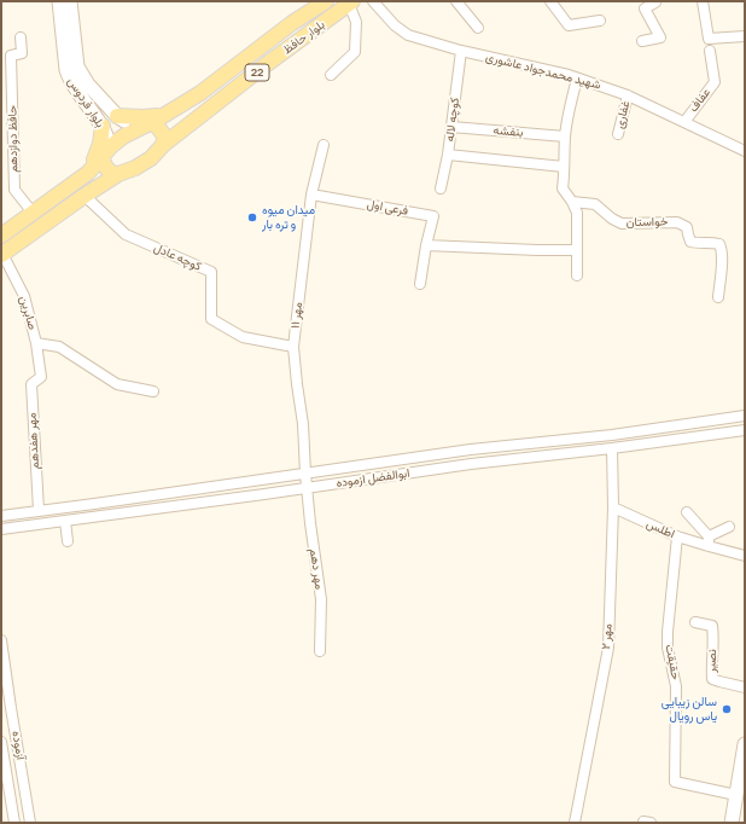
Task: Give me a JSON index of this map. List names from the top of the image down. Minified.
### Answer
{"streets":{"main road":["بلوار حافظ","22"],"street":["شهید محمدجواد عاشوری","عفاف","بلوار فردوس","غفاری","کوچه لاله","بنفشه","حافظ دوازدهم","فرعی اول","خواستان","کوچه عادل","صابرین","مهر ۱۱","مهر هفدهم","ابوالفضل ازموده","اطلس","مهر دهم","مهر ۲","نصیر","حقیقت","آزموده"]},"crossings":[["بلوار حافظ","22"],["بلوار حافظ","بلوار فردوس"],["شهید محمدجواد عاشوری","عفاف"],["شهید محمدجواد عاشوری","غفاری"],["شهید محمدجواد عاشوری","کوچه لاله"],["22","بلوار فردوس"],["22","حافظ دوازدهم"],["22","کوچه عادل"],["22","صابرین"],["کوچه لاله","بنفشه"],["فرعی اول","مهر ۱۱"],["کوچه عادل","مهر ۱۱"],["صابرین","مهر هفدهم"],["مهر ۱۱","ابوالفضل ازموده"],["مهر ۱۱","مهر دهم"],["مهر هفدهم","ابوالفضل ازموده"],["ابوالفضل ازموده","مهر دهم"],["ابوالفضل ازموده","مهر ۲"],["اطلس","مهر ۲"],["اطلس","حقیقت"]],"places":["میدان میوه و تره بار","سالن زیبایی یاس رویال"]}
